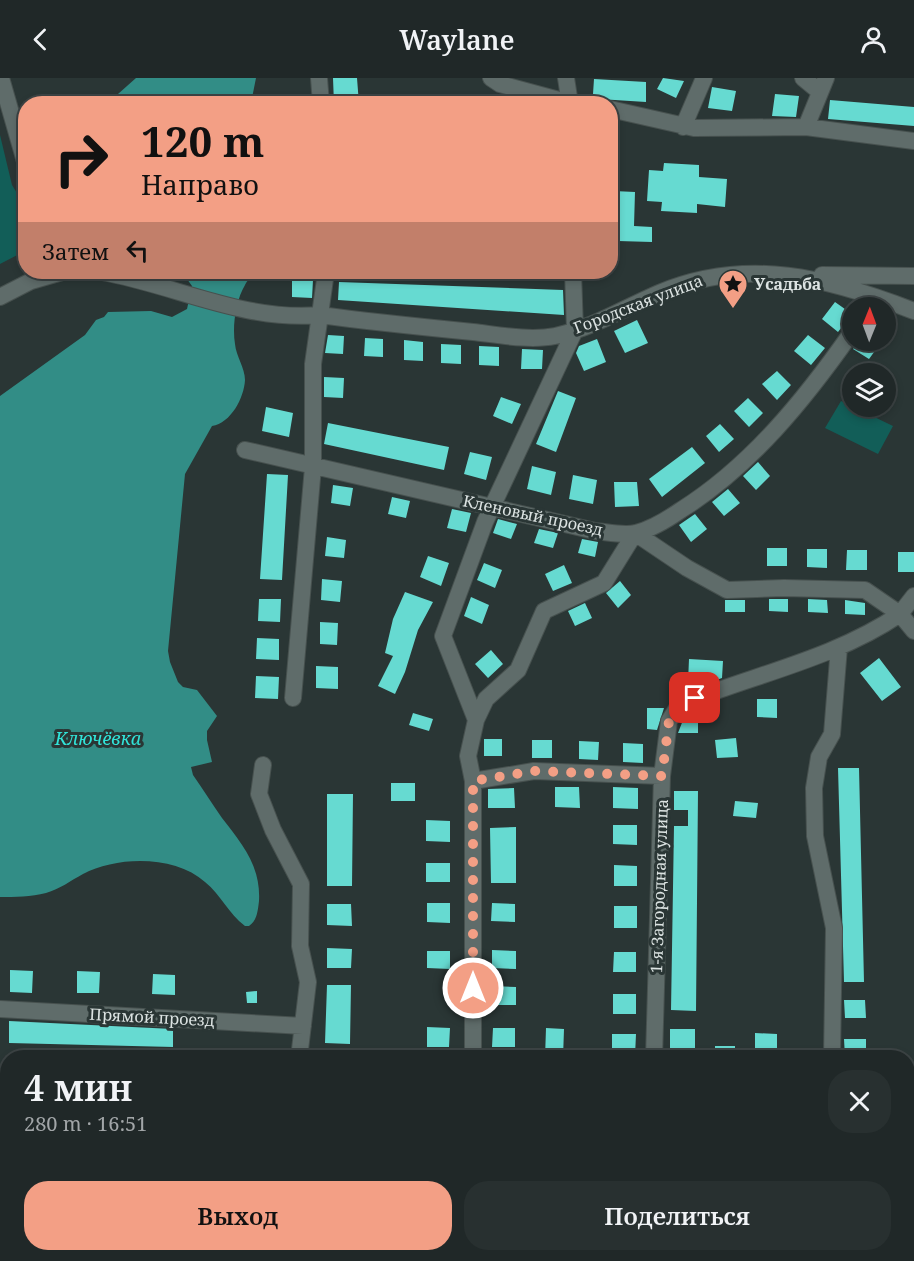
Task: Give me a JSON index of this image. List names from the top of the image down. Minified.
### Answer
{"streets":{"street":["Городская улица","Кленовый проезд","1-я Загородная улица","Прямой проезд"]},"water":["Ключёвка"],"places":{"place":["Усадьба"]},"north":"top","page":{"header":"Waylane","turn":["120 m","Направо"],"then":"Затем","heading":["4 мин","280 m · 16:51"],"buttons":["Выход","Поделиться"]}}
